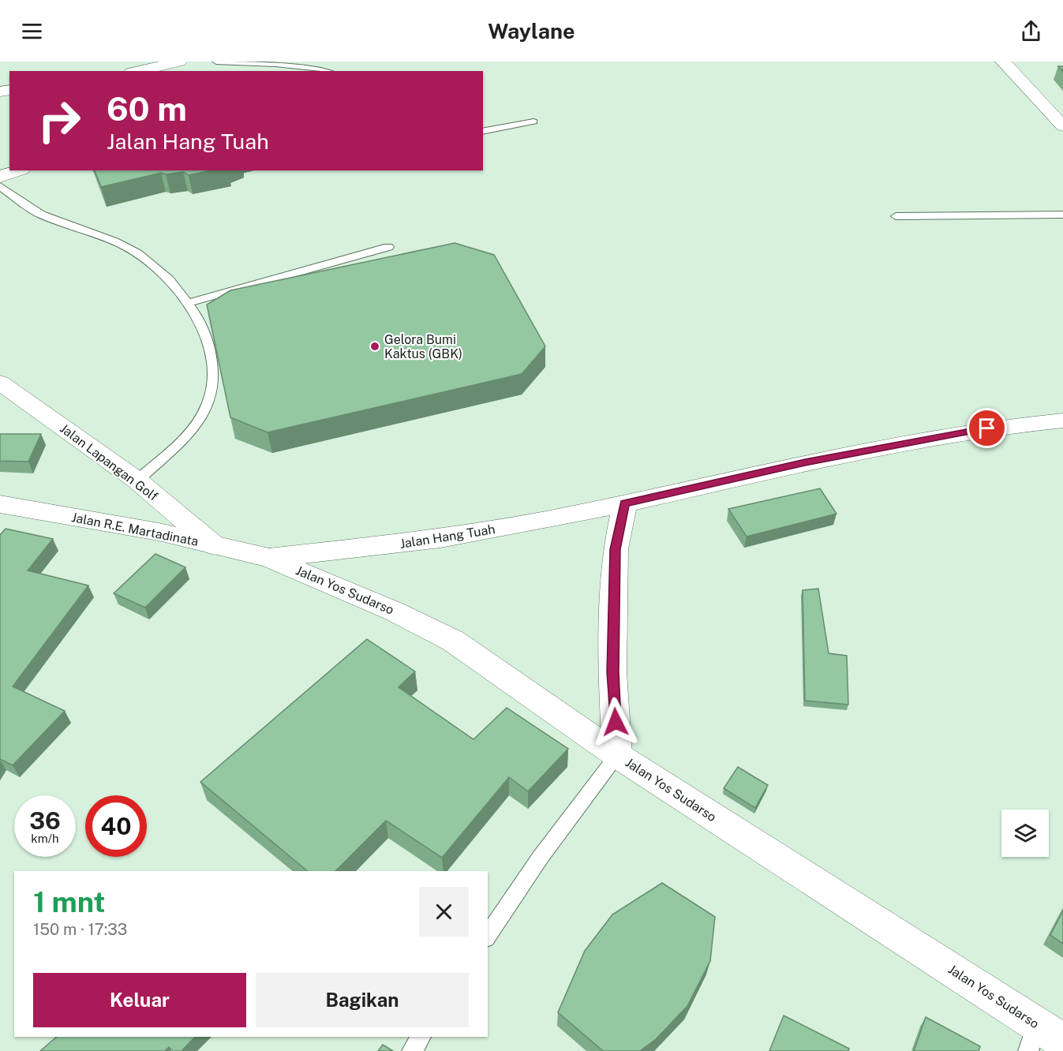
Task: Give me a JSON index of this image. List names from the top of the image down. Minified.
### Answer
{"streets":{"main road":["Jalan Lapangan Golf","Jalan R.E. Martadinata","Jalan Hang Tuah","Jalan Yos Sudarso"]},"crossings":[["Jalan Lapangan Golf","Jalan R.E. Martadinata"],["Jalan R.E. Martadinata","Jalan Hang Tuah"],["Jalan R.E. Martadinata","Jalan Yos Sudarso"],["Jalan Hang Tuah","Jalan Yos Sudarso"]],"places":["Gelora Bumi Kaktus (GBK)"],"page":{"header":"Waylane","turn":["60 m","Jalan Hang Tuah"],"speed":"36 km/h","limit":"40","heading":["1 mnt","150 m · 17:33"],"buttons":["Keluar","Bagikan"]}}
